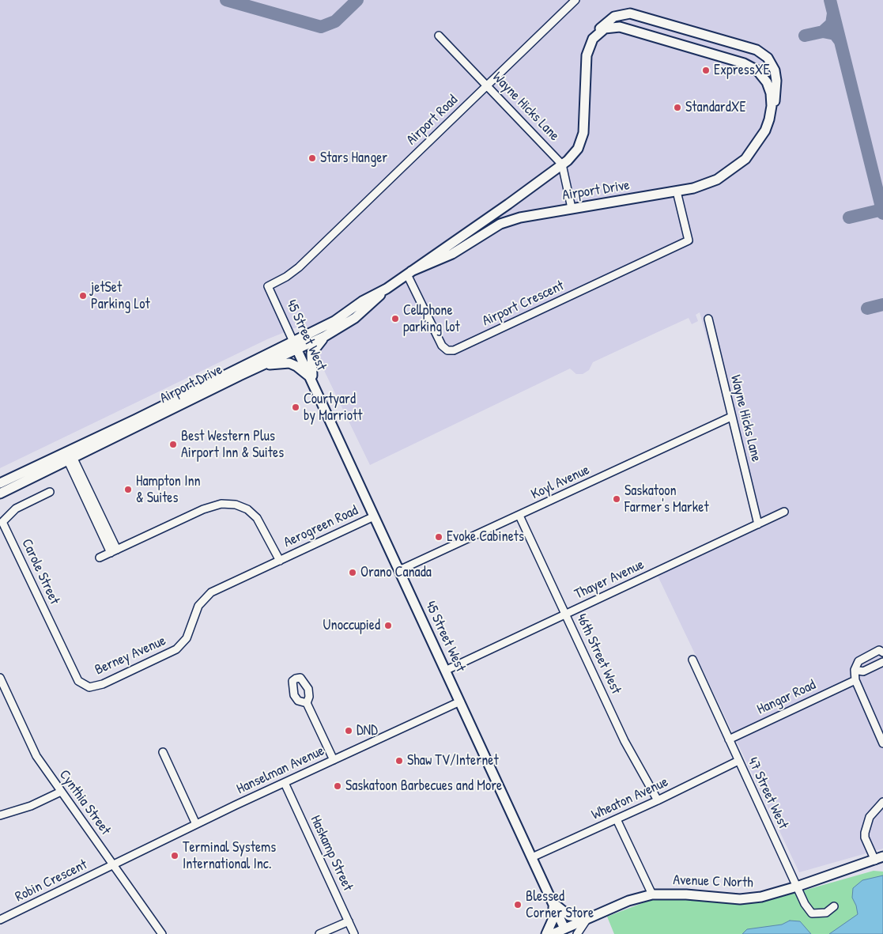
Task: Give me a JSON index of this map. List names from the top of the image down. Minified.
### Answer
{"streets":{"main road":["Airport Drive","45 Street West","Avenue C North"],"street":["Wayne Hicks Lane","Airport Road","Airport Crescent","Koyl Avenue","Aerogreen Road","Carole Street","Thayer Avenue","46th Street West","Berney Avenue","Hangar Road","Hanselman Avenue","47 Street West","Wheaton Avenue","Cynthia Street","Haskamp Street","Robin Crescent"]},"crossings":[["Wayne Hicks Lane","Airport Road"],["Wayne Hicks Lane","Airport Drive"],["Wayne Hicks Lane","Koyl Avenue"],["Wayne Hicks Lane","Thayer Avenue"],["Airport Road","45 Street West"],["Airport Drive","Airport Crescent"],["Airport Drive","45 Street West"],["45 Street West","Koyl Avenue"],["45 Street West","Aerogreen Road"],["45 Street West","Thayer Avenue"],["45 Street West","Hanselman Avenue"],["45 Street West","Wheaton Avenue"],["45 Street West","Avenue C North"],["Koyl Avenue","46th Street West"],["Aerogreen Road","Berney Avenue"],["Carole Street","Berney Avenue"],["Thayer Avenue","46th Street West"],["46th Street West","Wheaton Avenue"],["Hangar Road","47 Street West"],["Hanselman Avenue","Cynthia Street"],["Hanselman Avenue","Haskamp Street"],["Hanselman Avenue","Robin Crescent"],["47 Street West","Wheaton Avenue"],["47 Street West","Avenue C North"],["Cynthia Street","Robin Crescent"]],"places":["ExpressXE","StandardXE","Stars Hanger","jetSet Parking Lot","Cellphone parking lot","Courtyard by Marriott","Best Western Plus Airport Inn & Suites","Hampton Inn & Suites","Saskatoon Farmer's Market","Evoke Cabinets","Orano Canada","Unoccupied","DND","Shaw TV/Internet","Saskatoon Barbecues and More","Terminal Systems International Inc.","Blessed Corner Store"]}
